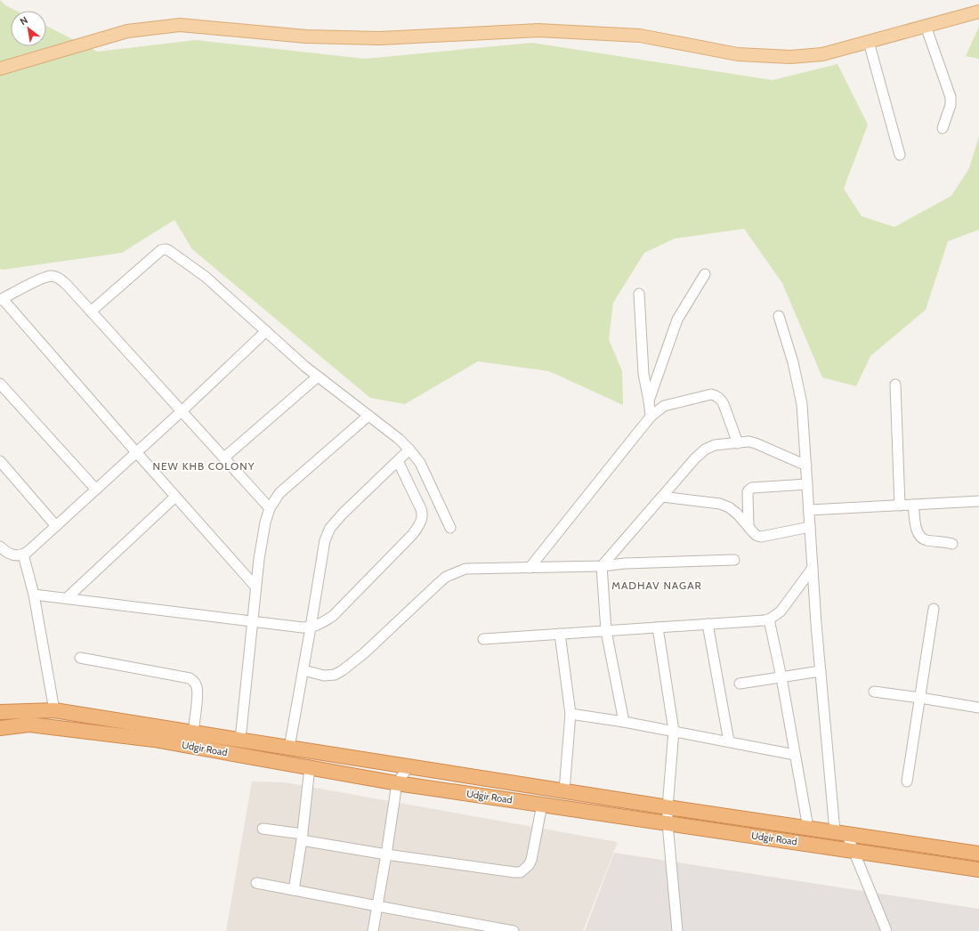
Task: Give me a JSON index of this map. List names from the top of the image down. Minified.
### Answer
{"streets":{"highway":["Udgir Road"]},"districts":["NEW KHB COLONY","MADHAV NAGAR"],"north":"top left"}
